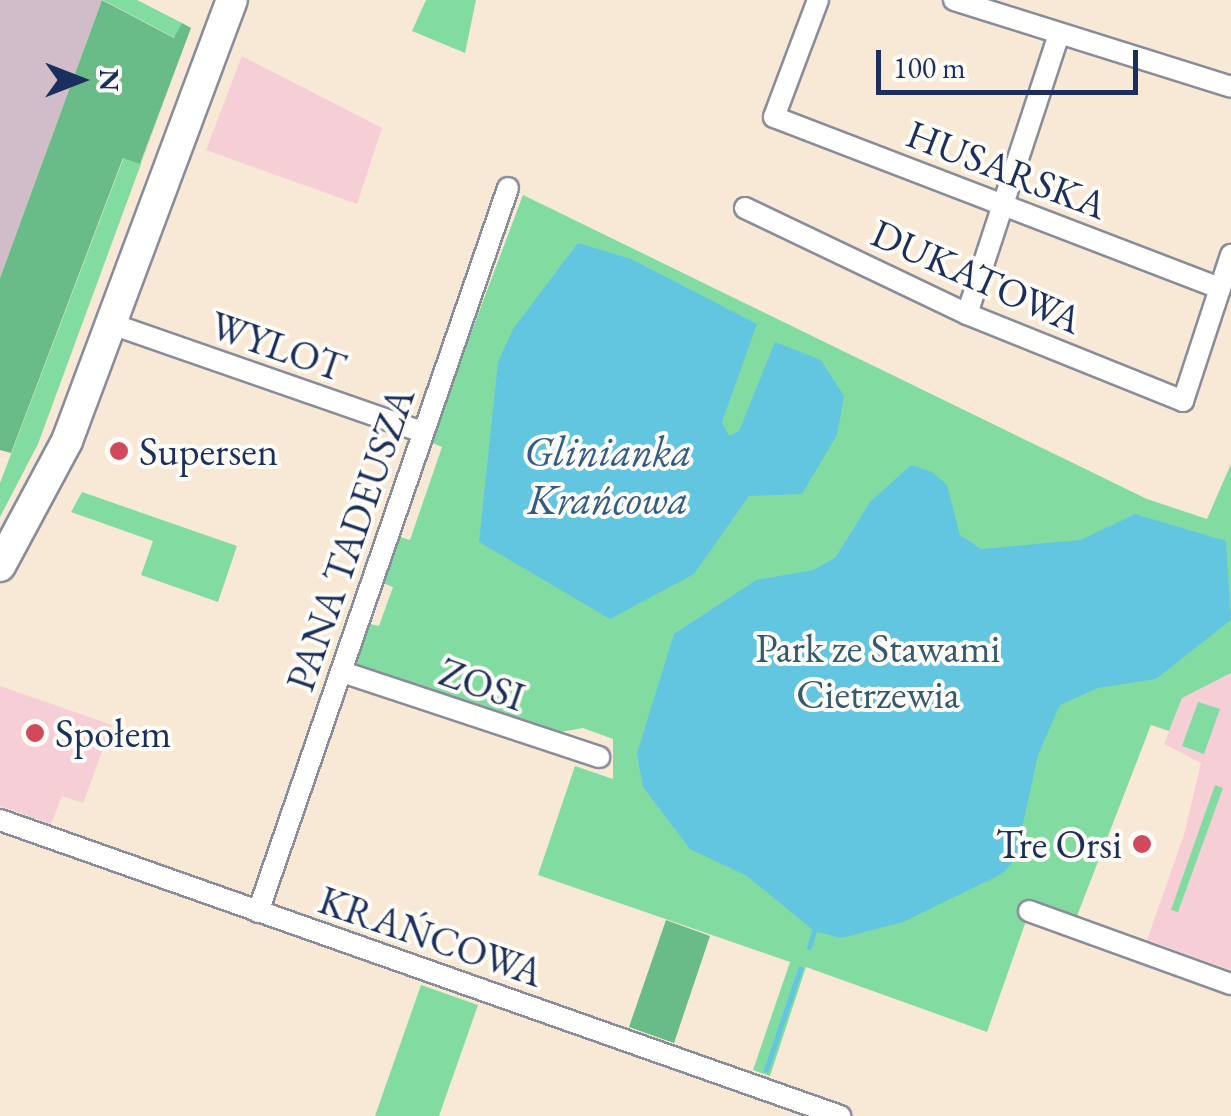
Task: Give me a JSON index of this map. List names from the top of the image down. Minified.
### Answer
{"streets":{"street":["HUSARSKA","DUKATOWA","WYLOT","PANA TADEUSZA","ZOSI","KRAŃCOWA"]},"crossings":[["HUSARSKA","DUKATOWA"],["WYLOT","PANA TADEUSZA"],["PANA TADEUSZA","ZOSI"],["PANA TADEUSZA","KRAŃCOWA"]],"water":["Glinianka Krańcowa"],"parks":["Park ze Stawami Cietrzewia"],"places":["Supersen","Społem","Tre Orsi"],"scale_bar":"100 m","north":"right"}
